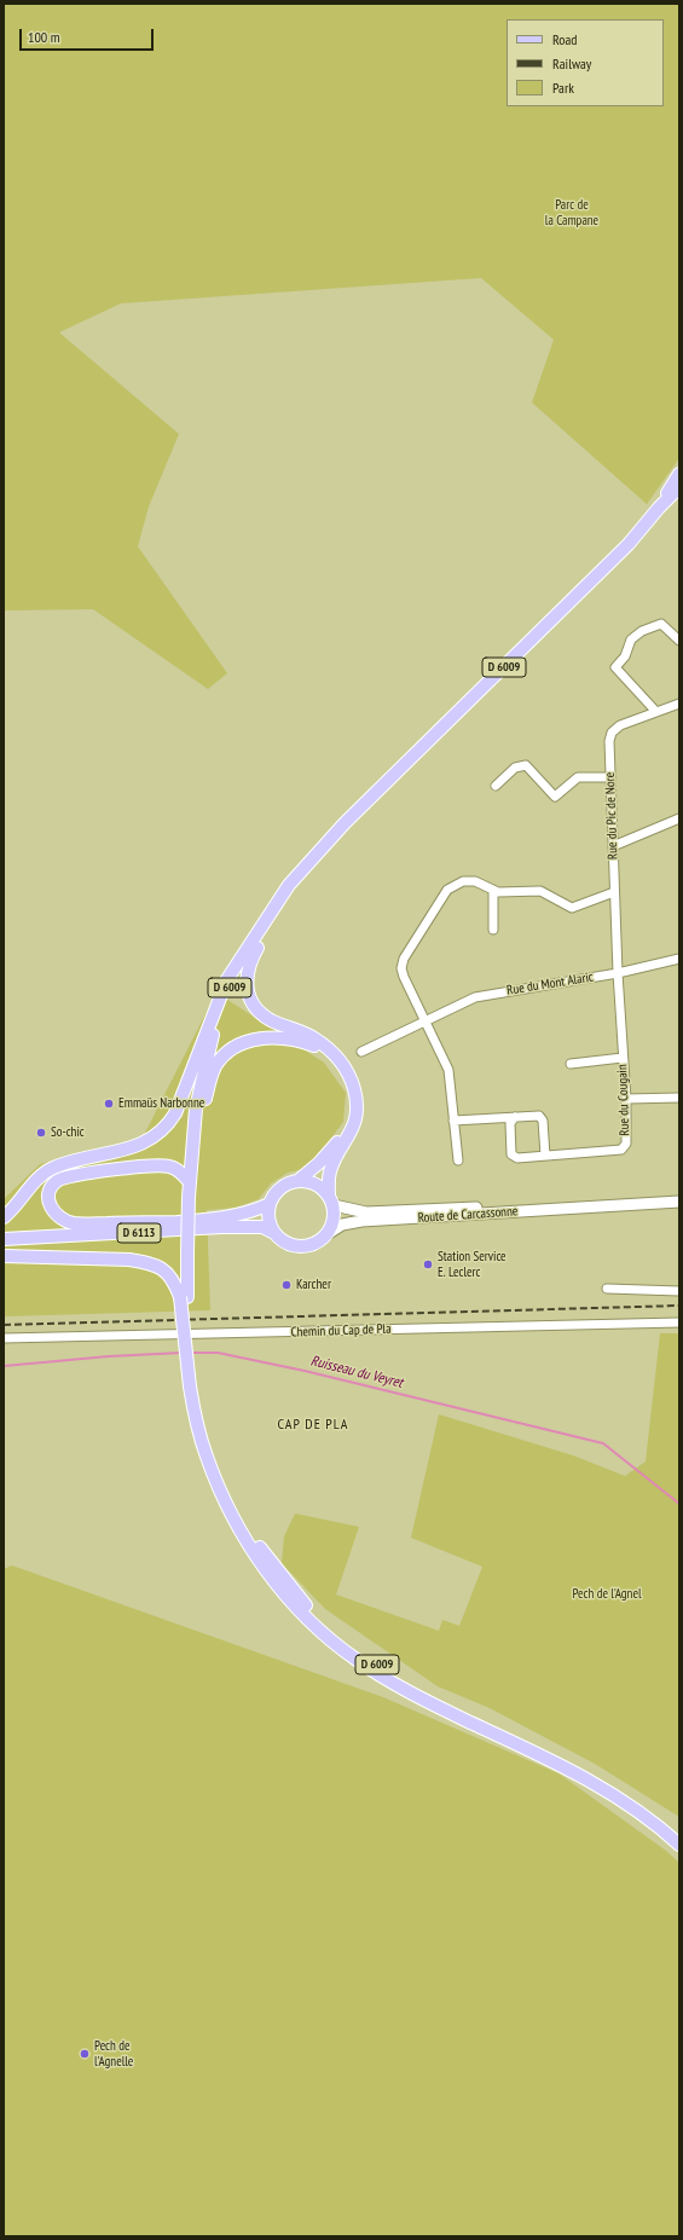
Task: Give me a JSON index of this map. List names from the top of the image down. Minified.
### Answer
{"streets":{"main road":["D 6009","Route de Carcassonne","D 6113"],"street":["Rue du Pic de Nore","Rue du Mont Alaric","Rue du Cougain","Chemin du Cap de Pla"]},"crossings":[["Rue du Pic de Nore","Rue du Mont Alaric"],["Rue du Pic de Nore","Rue du Cougain"],["Rue du Mont Alaric","Rue du Cougain"],["Route de Carcassonne","D 6113"]],"districts":["CAP DE PLA"],"water":["Ruisseau du Veyret"],"parks":["Parc de la Campane","Pech de l'Agnel"],"places":["Emmaüs Narbonne","So-chic","Station Service E. Leclerc","Karcher","Pech de l'Agnelle"],"legend":["Road","Railway","Park"],"scale_bar":"100 m"}
